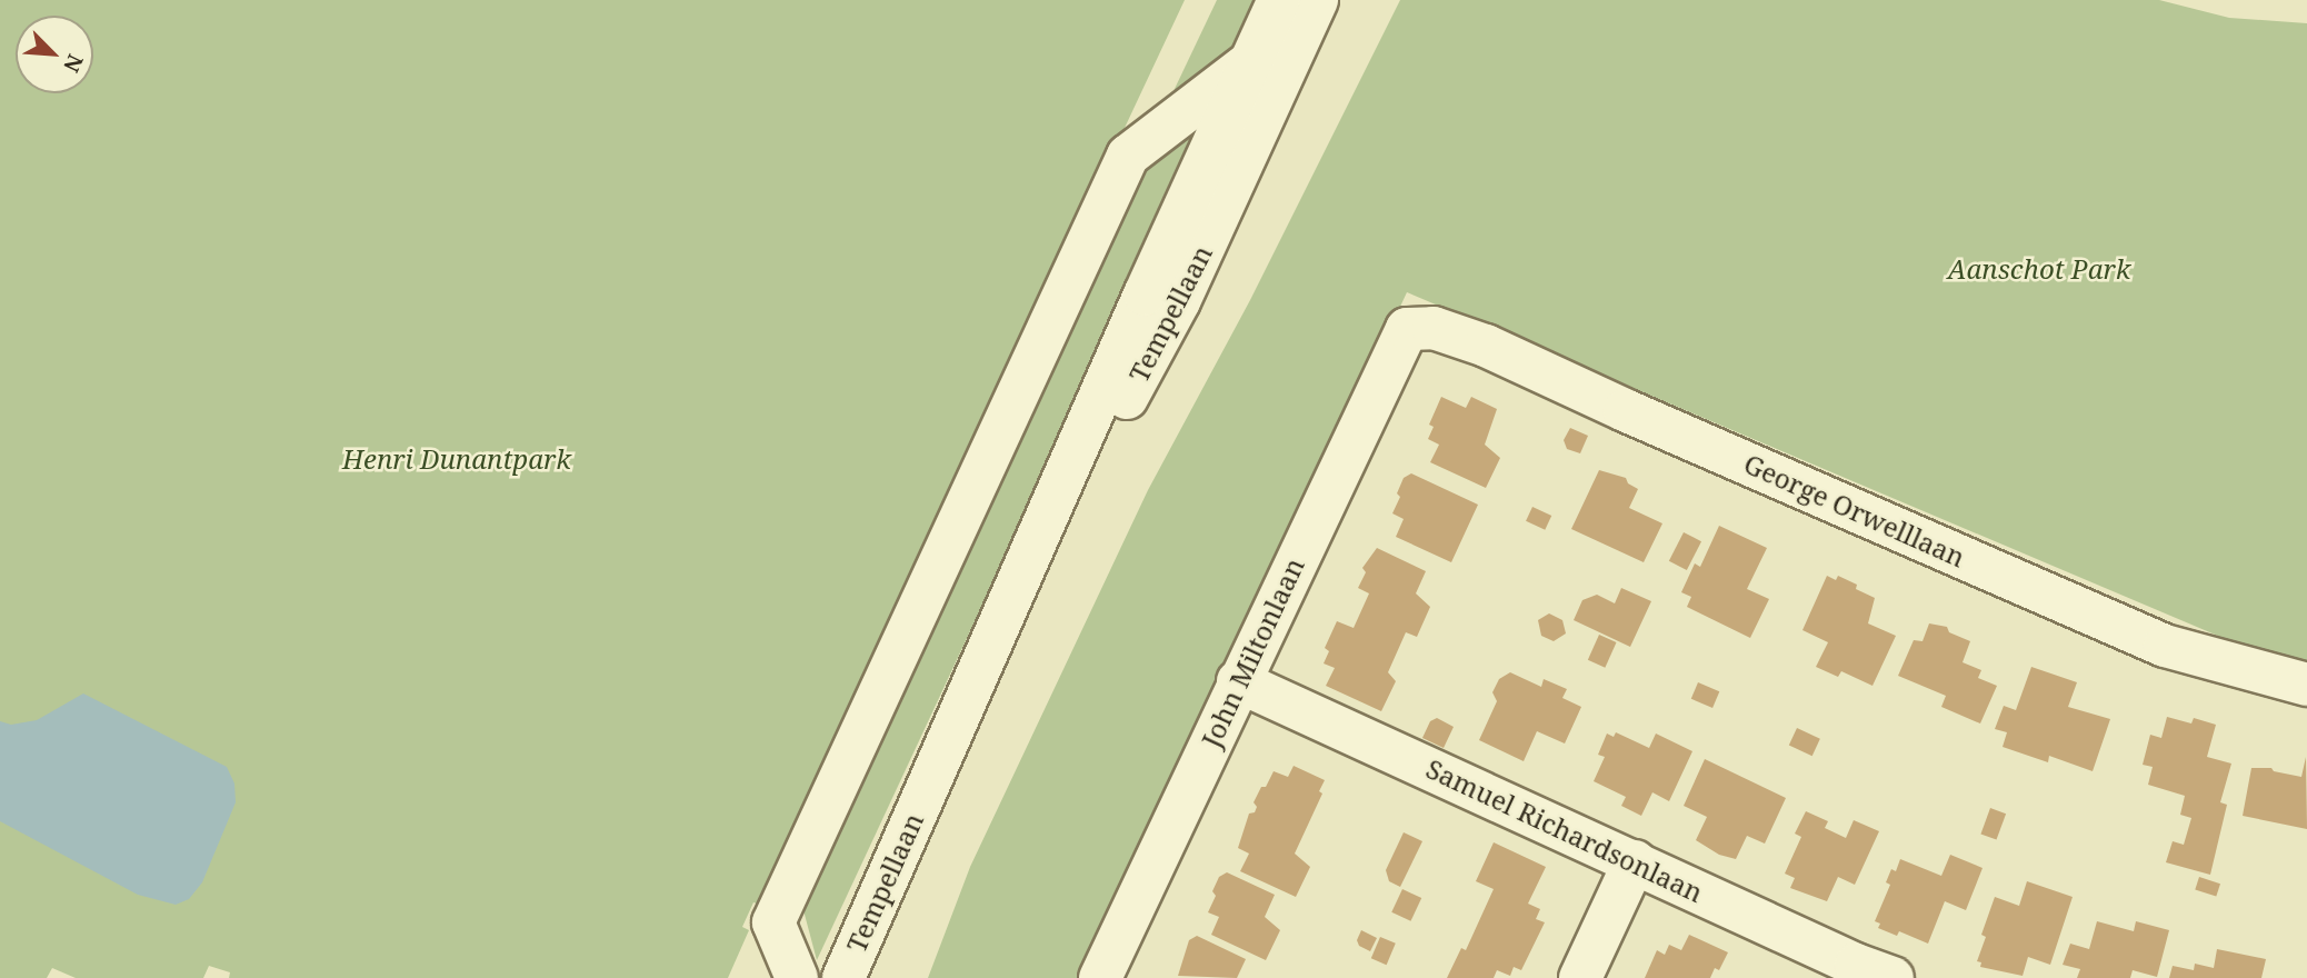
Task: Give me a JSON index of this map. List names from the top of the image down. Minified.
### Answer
{"streets":{"street":["Tempellaan","George Orwelllaan","John Miltonlaan","Samuel Richardsonlaan"]},"crossings":[["George Orwelllaan","John Miltonlaan"],["John Miltonlaan","Samuel Richardsonlaan"]],"parks":["Aanschot Park","Henri Dunantpark"],"north":"bottom right"}
